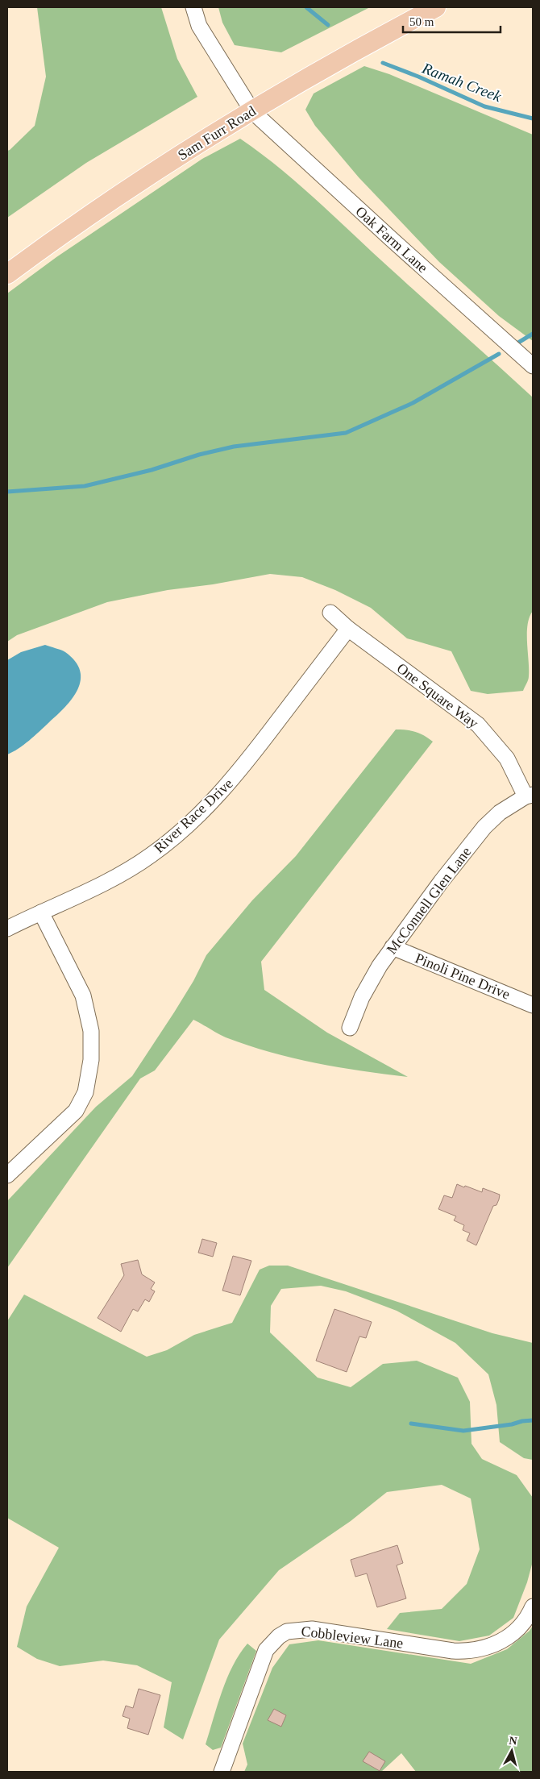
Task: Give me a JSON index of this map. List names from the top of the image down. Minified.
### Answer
{"streets":{"main road":["Sam Furr Road"],"street":["Oak Farm Lane","One Square Way","River Race Drive","McConnell Glen Lane","Pinoli Pine Drive","Cobbleview Lane"]},"crossings":[["Sam Furr Road","Oak Farm Lane"],["One Square Way","River Race Drive"],["One Square Way","McConnell Glen Lane"],["McConnell Glen Lane","Pinoli Pine Drive"]],"water":["Ramah Creek"],"scale_bar":"50 m","north":"top"}
